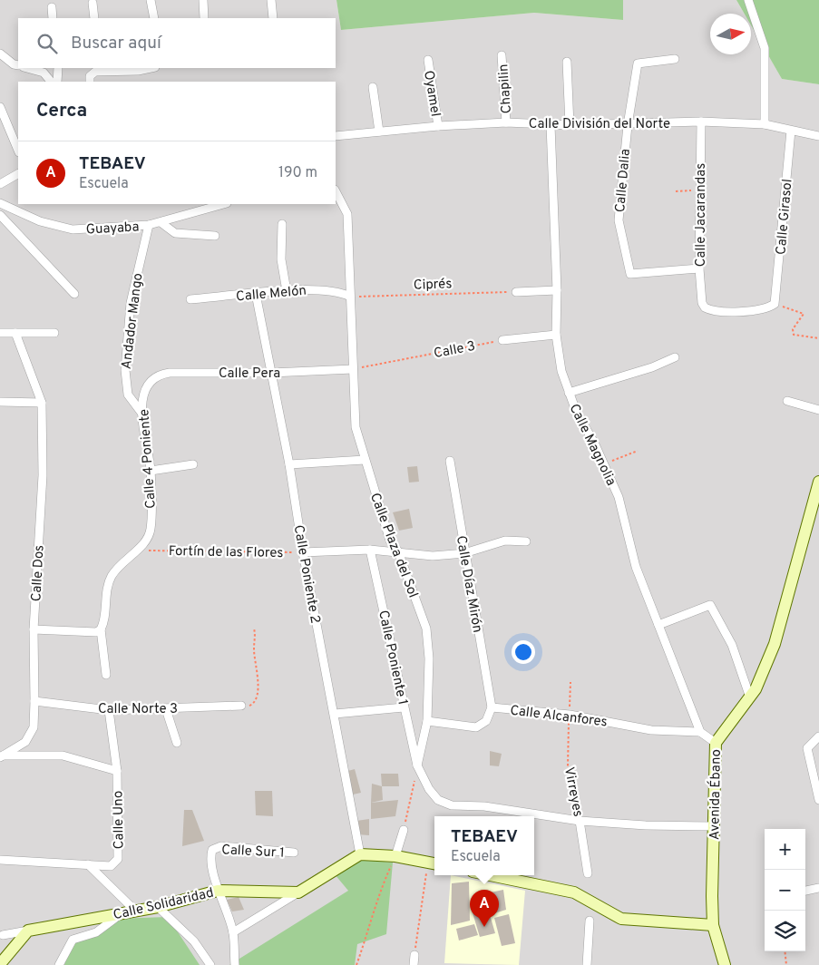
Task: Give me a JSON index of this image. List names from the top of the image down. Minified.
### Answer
{"streets":{"main road":["Avenida Ébano","Calle Solidaridad"],"street":["Chapilin","Oyamel","Calle División del Norte","Calle Dalia","Calle Jacarandas","Calle Girasol","Guayaba","Calle Melón","Andador Mango","Calle Pera","Calle Magnolia","Calle 4 Poniente","Calle Plaza del Sol","Fortín de las Flores","Calle Dos","Calle Poniente 2","Calle Díaz Mirón","Calle Poniente 1","Calle Norte 3","Calle Alcanfores","Virreyes","Calle Uno","Calle Sur 1"],"path":["Ciprés","Calle 3"]},"crossings":[["Chapilin","Calle División del Norte"],["Oyamel","Calle División del Norte"],["Calle División del Norte","Calle Dalia"],["Calle División del Norte","Calle Jacarandas"],["Calle División del Norte","Calle Girasol"],["Calle División del Norte","Calle Magnolia"],["Calle Dalia","Calle Jacarandas"],["Calle Jacarandas","Calle Girasol"],["Guayaba","Andador Mango"],["Ciprés","Calle Melón"],["Ciprés","Calle Plaza del Sol"],["Calle Melón","Calle Plaza del Sol"],["Calle Melón","Calle Poniente 2"],["Andador Mango","Calle 4 Poniente"],["Calle 3","Calle Pera"],["Calle 3","Calle Plaza del Sol"],["Calle Pera","Calle 4 Poniente"],["Calle Pera","Calle Plaza del Sol"],["Calle Pera","Calle Poniente 2"],["Calle Magnolia","Calle Alcanfores"],["Calle 4 Poniente","Fortín de las Flores"],["Calle Plaza del Sol","Fortín de las Flores"],["Calle Plaza del Sol","Calle Poniente 1"],["Calle Plaza del Sol","Calle Alcanfores"],["Fortín de las Flores","Calle Poniente 2"],["Fortín de las Flores","Calle Díaz Mirón"],["Fortín de las Flores","Calle Poniente 1"],["Calle Dos","Calle Norte 3"],["Calle Díaz Mirón","Calle Alcanfores"],["Calle Poniente 1","Virreyes"],["Calle Poniente 1","Avenida Ébano"],["Calle Norte 3","Calle Uno"],["Calle Alcanfores","Virreyes"],["Calle Sur 1","Calle Solidaridad"]],"north":"right","page":{"search":"Buscar aquí","heading":"Cerca","list":[{"mark":"A","name":"TEBAEV","note":"Escuela","value":"190 m"}],"popup":["TEBAEV","Escuela"],"map_buttons":["+","−"],"pins":"A"}}
